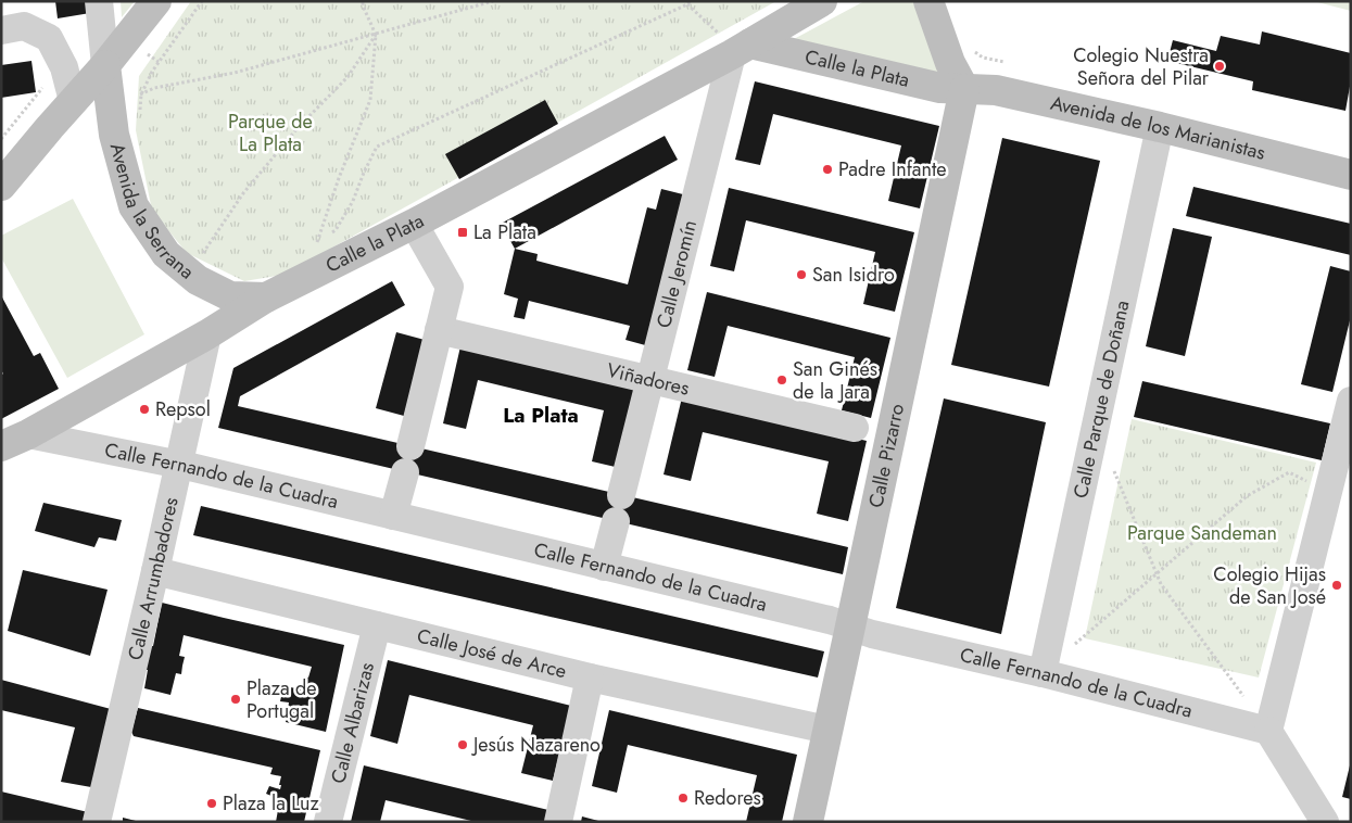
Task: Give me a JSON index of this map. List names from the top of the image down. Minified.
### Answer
{"streets":{"main road":["Calle la Plata","Avenida de los Marianistas","Avenida la Serrana","Calle Pizarro"],"street":["Calle Jeromín","Viñadores","Calle Parque de Doñana","Calle Fernando de la Cuadra","Calle Arrumbadores","Calle José de Arce","Calle Albarizas"]},"crossings":[["Calle la Plata","Avenida de los Marianistas"],["Calle la Plata","Avenida la Serrana"],["Calle la Plata","Calle Jeromín"],["Calle la Plata","Calle Pizarro"],["Calle la Plata","Calle Fernando de la Cuadra"],["Calle la Plata","Calle Arrumbadores"],["Avenida de los Marianistas","Calle Parque de Doñana"],["Avenida de los Marianistas","Calle Pizarro"],["Calle Jeromín","Viñadores"],["Calle Jeromín","Calle Fernando de la Cuadra"],["Calle Parque de Doñana","Calle Fernando de la Cuadra"],["Calle Pizarro","Calle Fernando de la Cuadra"],["Calle Pizarro","Calle José de Arce"],["Calle Fernando de la Cuadra","Calle Arrumbadores"],["Calle Arrumbadores","Calle José de Arce"],["Calle José de Arce","Calle Albarizas"]],"districts":["La Plata"],"parks":["Parque de La Plata","Parque Sandeman"],"places":{"other":["Colegio Nuestra Señora del Pilar","Padre Infante","San Isidro","San Ginés de la Jara","Repsol","Colegio Hijas de San José","Plaza de Portugal","Jesús Nazareno","Redores","Plaza la Luz"],"transit":["La Plata"]}}
